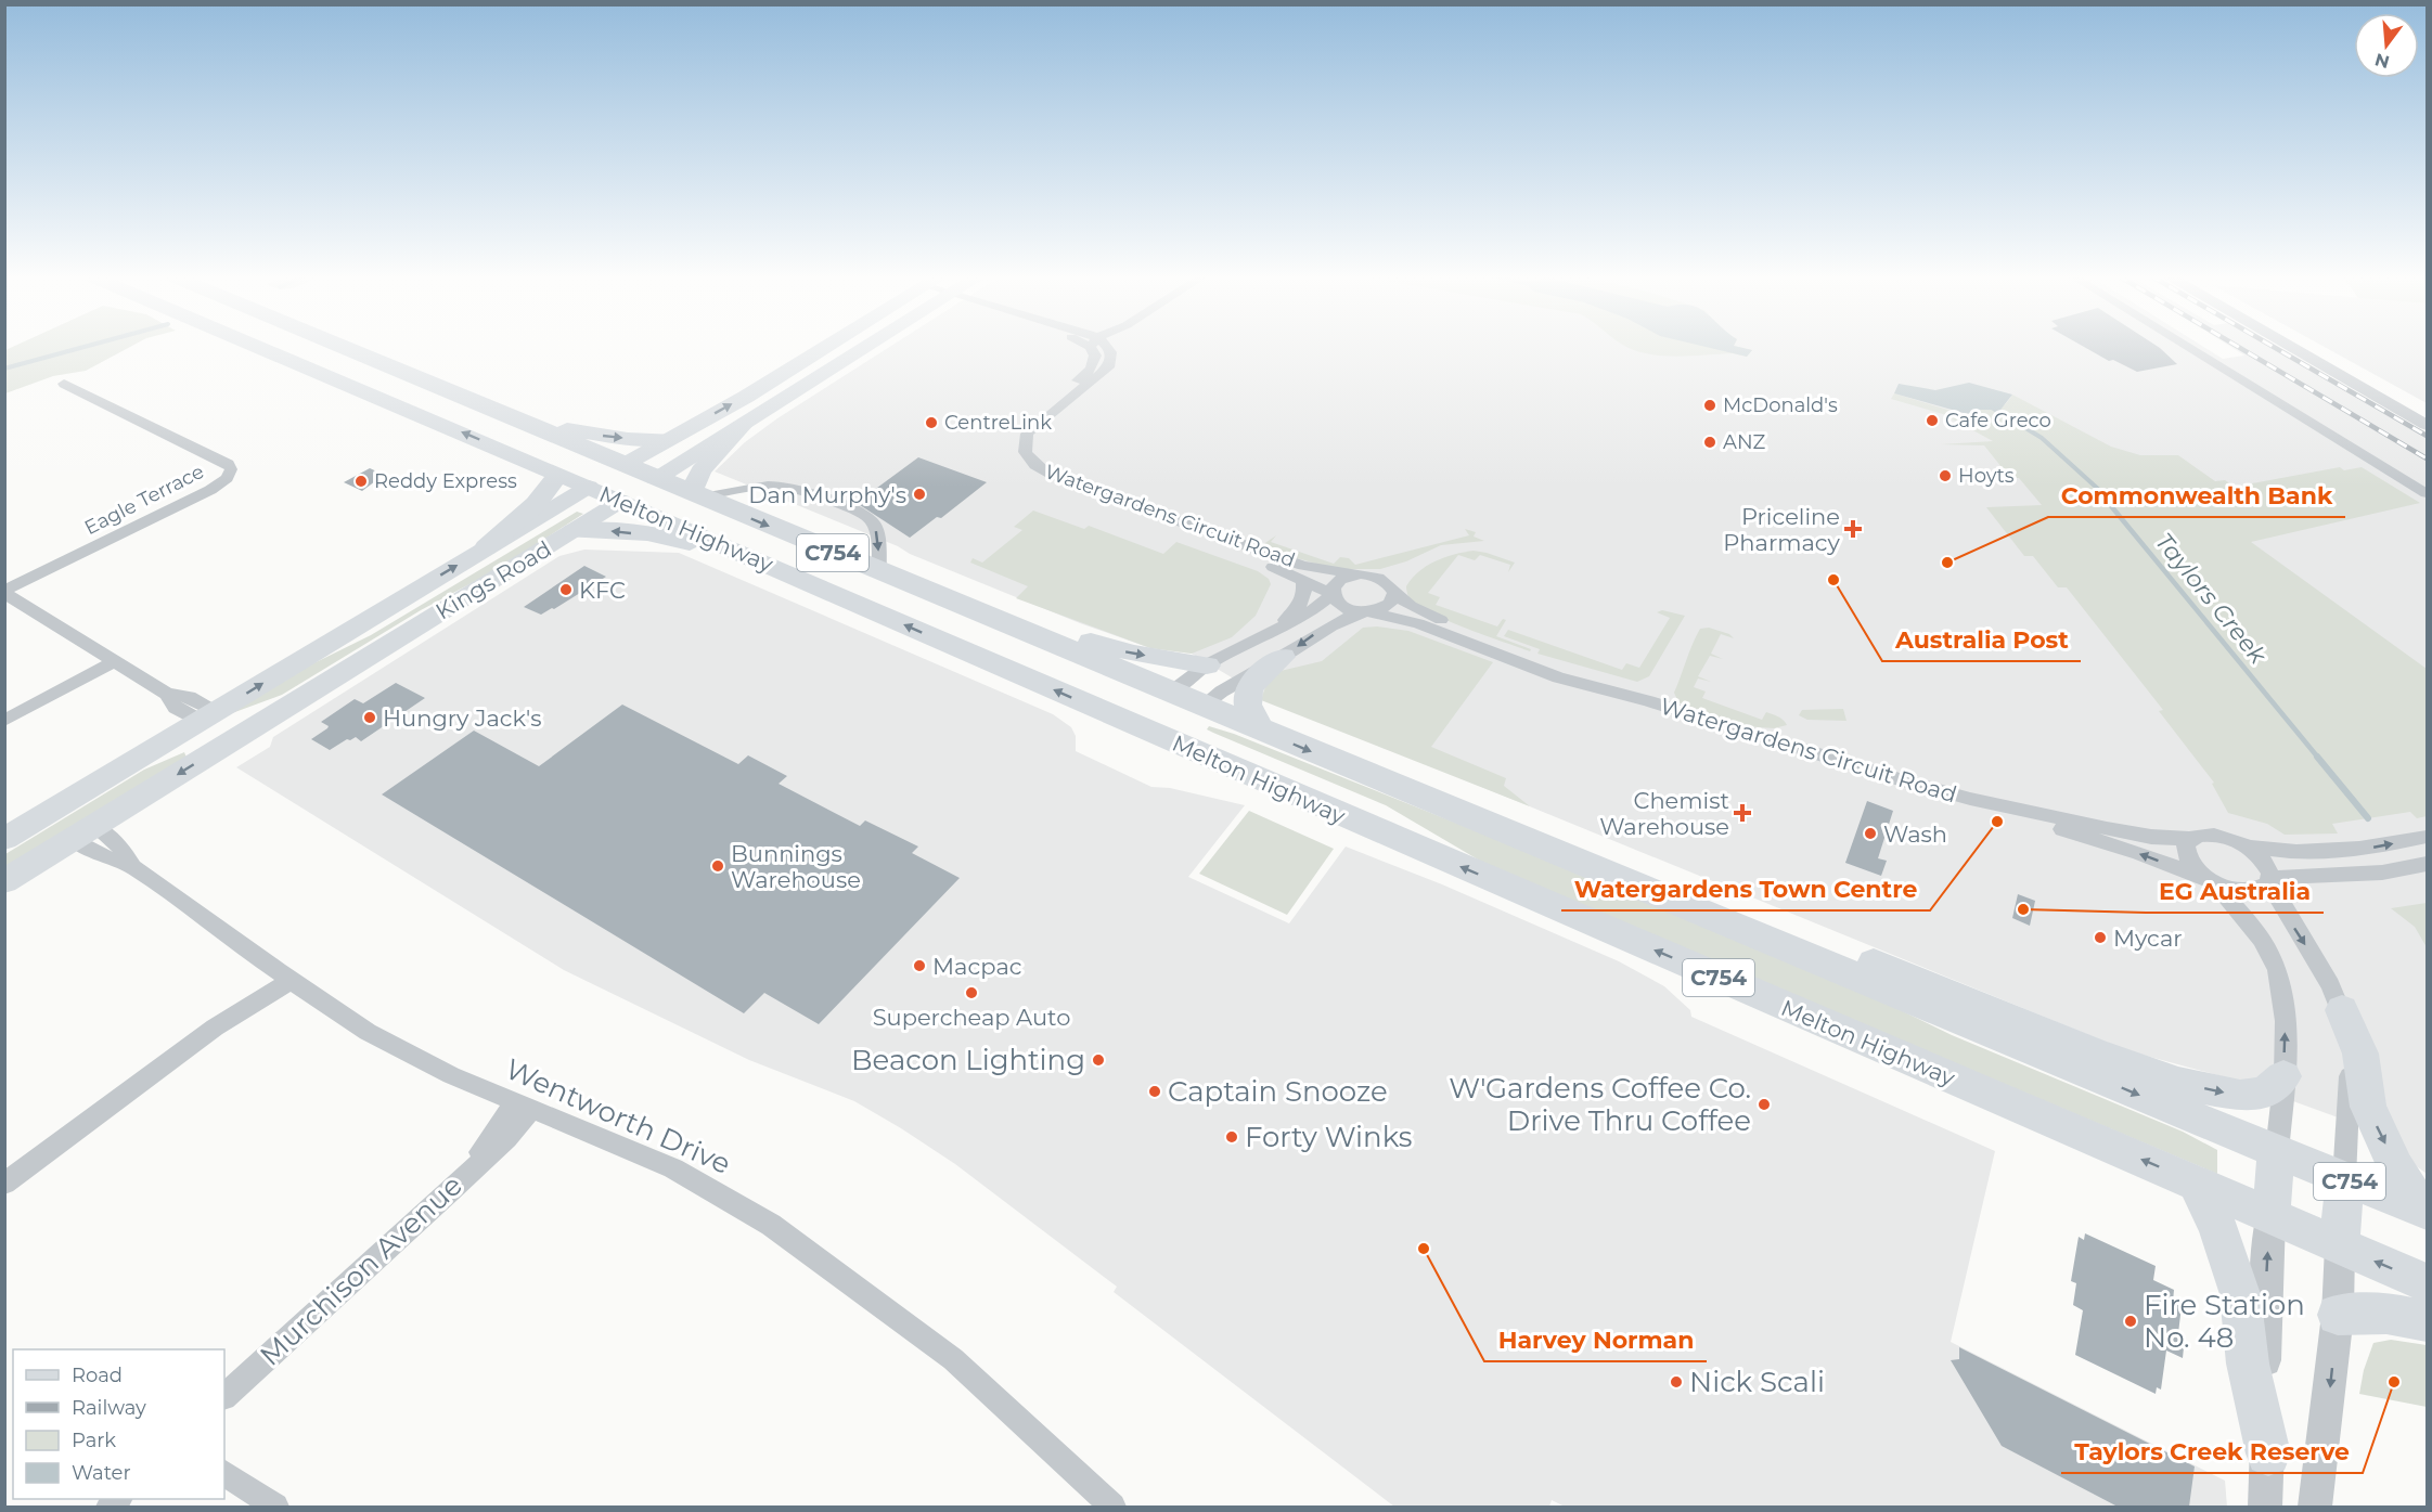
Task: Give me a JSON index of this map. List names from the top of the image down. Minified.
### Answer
{"streets":{"highway":["Melton Highway","C754","Kings Road"],"street":["Eagle Terrace","Watergardens Circuit Road","Wentworth Drive","Murchison Avenue"]},"crossings":[["Watergardens Circuit Road","Melton Highway"],["Melton Highway","Kings Road"],["Kings Road","Wentworth Drive"],["Wentworth Drive","Murchison Avenue"]],"water":["Taylors Creek"],"places":{"other":["McDonald's","Cafe Greco","CentreLink","ANZ","Hoyts","Reddy Express","Dan Murphy's","Commonwealth Bank","Australia Post","KFC","Hungry Jack's","Watergardens Town Centre","Wash","Bunnings Warehouse","EG Australia","Mycar","Macpac","Supercheap Auto","Beacon Lighting","Captain Snooze","W'Gardens Coffee Co. Drive Thru Coffee","Forty Winks","Harvey Norman","Fire Station No. 48","Nick Scali","Taylors Creek Reserve"],"health":["Priceline Pharmacy","Chemist Warehouse"]},"legend":["Road","Railway","Park","Water"],"north":"bottom"}
